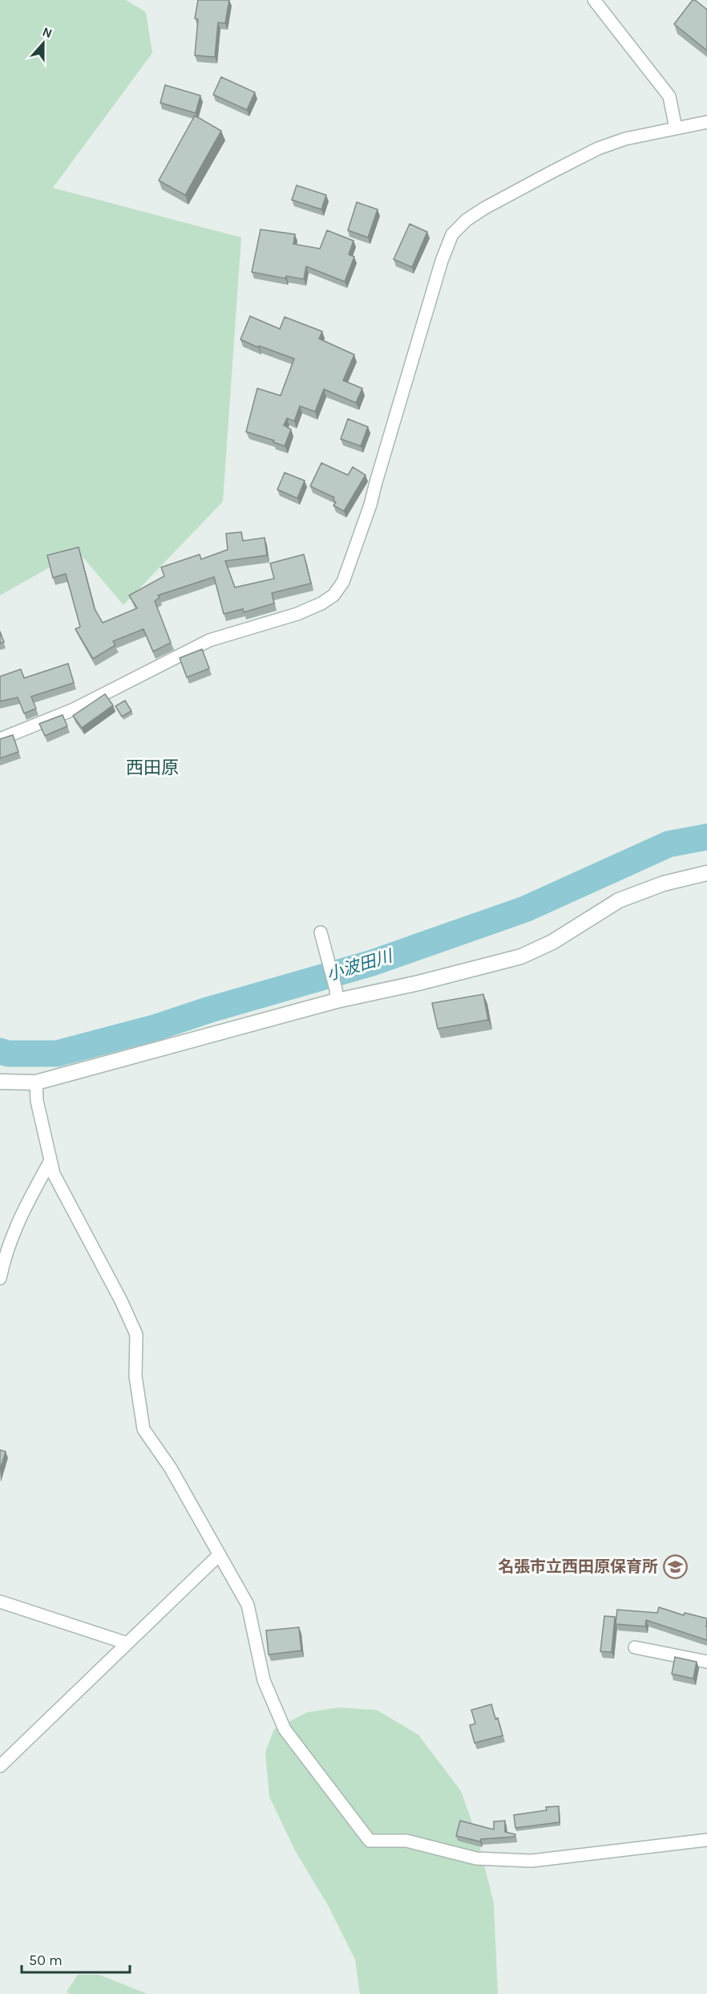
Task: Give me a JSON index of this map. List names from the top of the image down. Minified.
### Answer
{"districts":["西田原"],"water":["小波田川"],"places":{"school or university":["名張市立西田原保育所"]},"scale_bar":"50 m","north":"top"}
